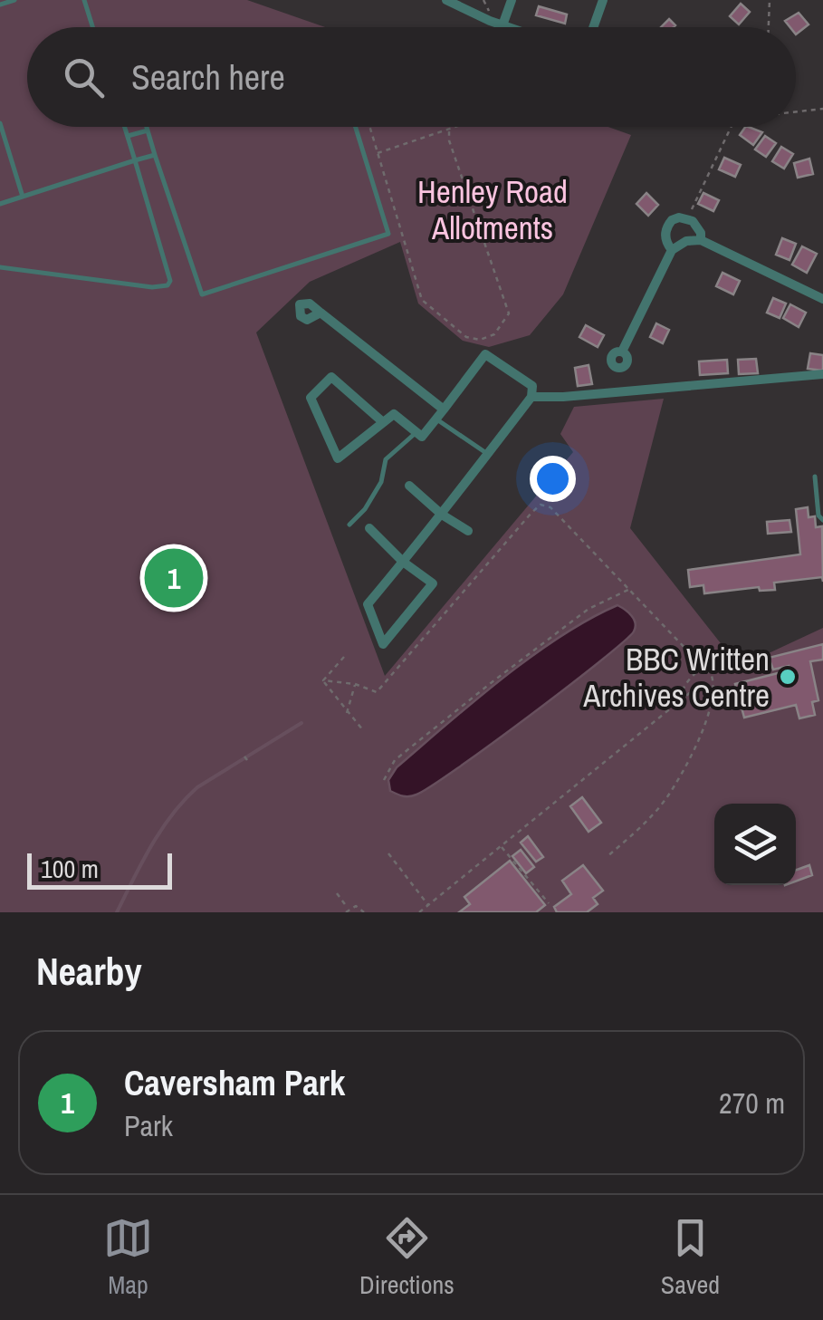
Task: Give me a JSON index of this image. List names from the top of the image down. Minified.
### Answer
{"parks":["Henley Road Allotments"],"places":["BBC Written Archives Centre"],"scale_bar":"100 m","page":{"search":"Search here","pins":"1","scale":"100 m","heading":"Nearby","list":[{"mark":"1","name":"Caversham Park","note":"Park","value":"270 m"}],"nav":["Map","Directions","Saved"]}}
